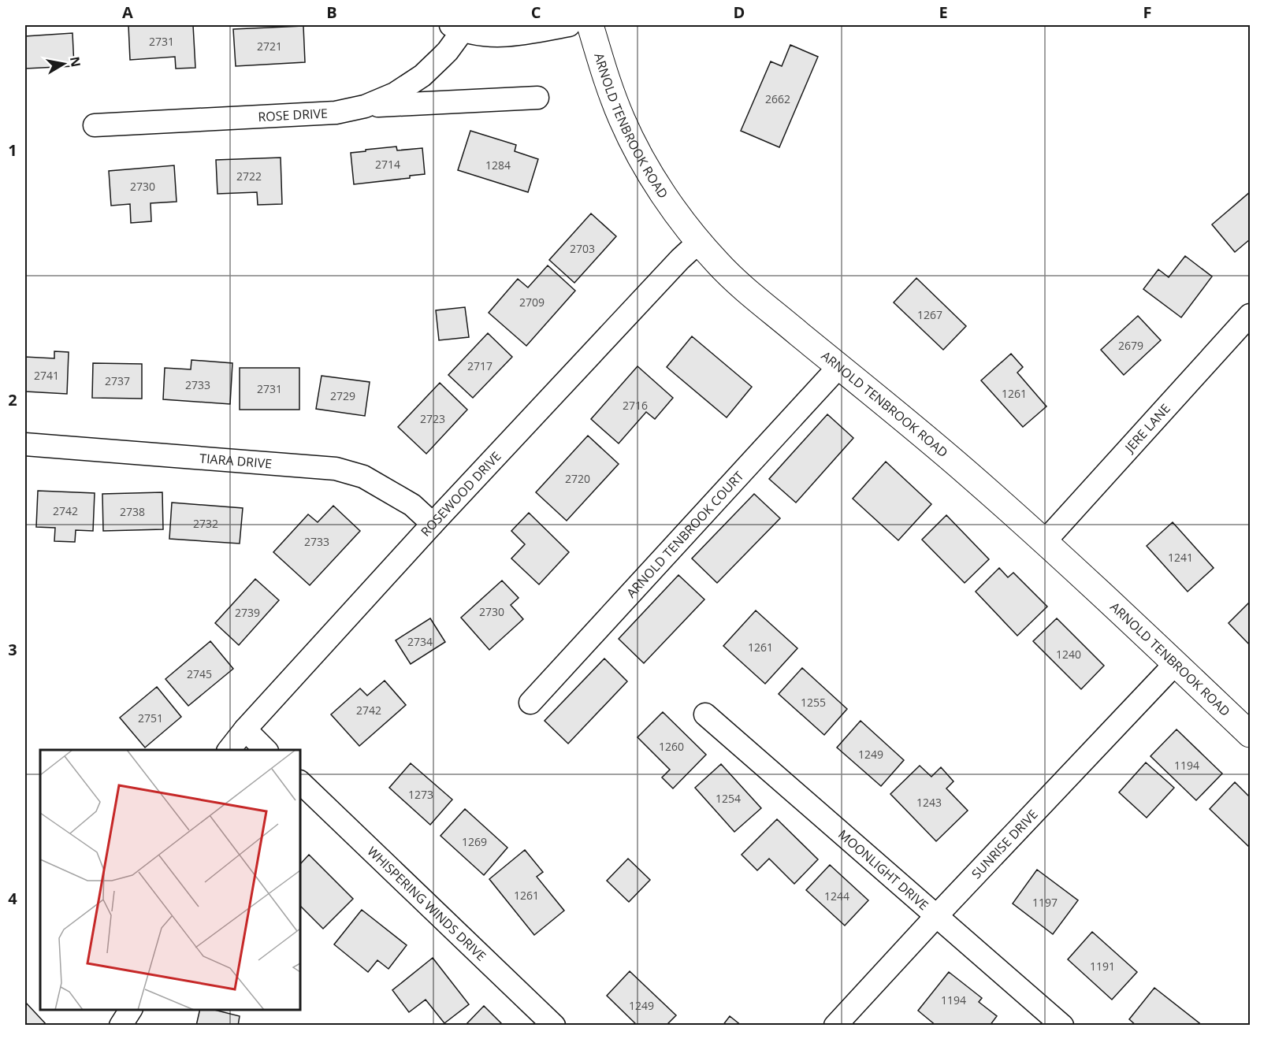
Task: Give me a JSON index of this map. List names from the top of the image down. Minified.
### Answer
{"streets":{"street":["ROSE DRIVE","ARNOLD TENBROOK ROAD","JERE LANE","TIARA DRIVE","ROSEWOOD DRIVE","ARNOLD TENBROOK COURT","SUNRISE DRIVE","MOONLIGHT DRIVE","WHISPERING WINDS DRIVE"]},"crossings":[["ARNOLD TENBROOK ROAD","JERE LANE"],["ARNOLD TENBROOK ROAD","ROSEWOOD DRIVE"],["ARNOLD TENBROOK ROAD","ARNOLD TENBROOK COURT"],["ARNOLD TENBROOK ROAD","SUNRISE DRIVE"],["TIARA DRIVE","ROSEWOOD DRIVE"],["SUNRISE DRIVE","MOONLIGHT DRIVE"]],"house_numbers":["2731","2721","2662","2714","1284","2722","2730","2703","2709","1267","2679","2717","2741","2737","2733","2731","1261","2729","2716","2723","2720","2742","2738","2732","2733","1241","2730","2739","2734","1261","1240","2745","1255","2742","2751","1260","1249","1194","1273","1254","1243","1269","1261","1244","1197","1191","1194","1249"],"north":"right","grid":{"columns":["A","B","C","D","E","F"],"rows":["1","2","3","4"]}}
